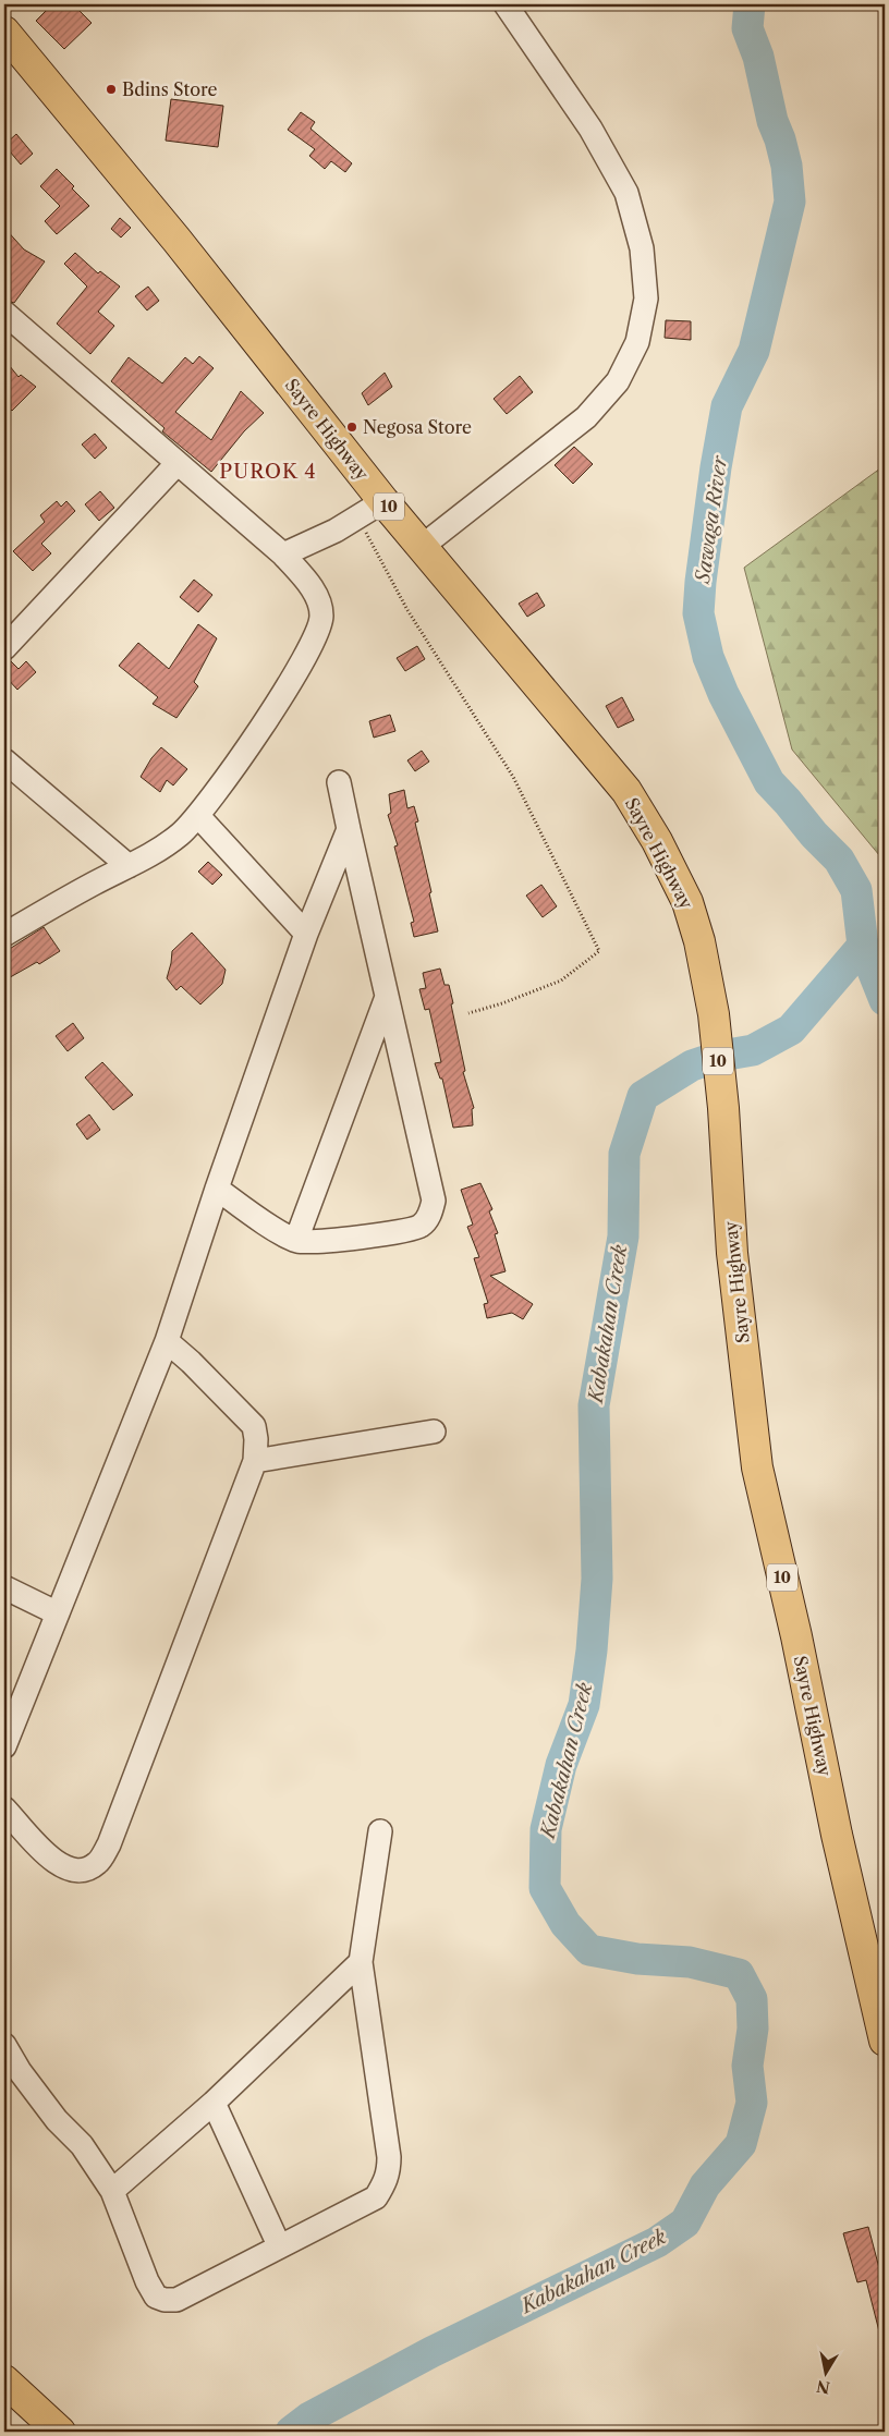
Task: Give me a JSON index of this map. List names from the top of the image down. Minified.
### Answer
{"streets":{"main road":["Sayre Highway","10"]},"districts":["PUROK 4"],"water":["Sawaga River","Kabakahan Creek"],"places":["Bdins Store","Negosa Store"],"north":"bottom"}
